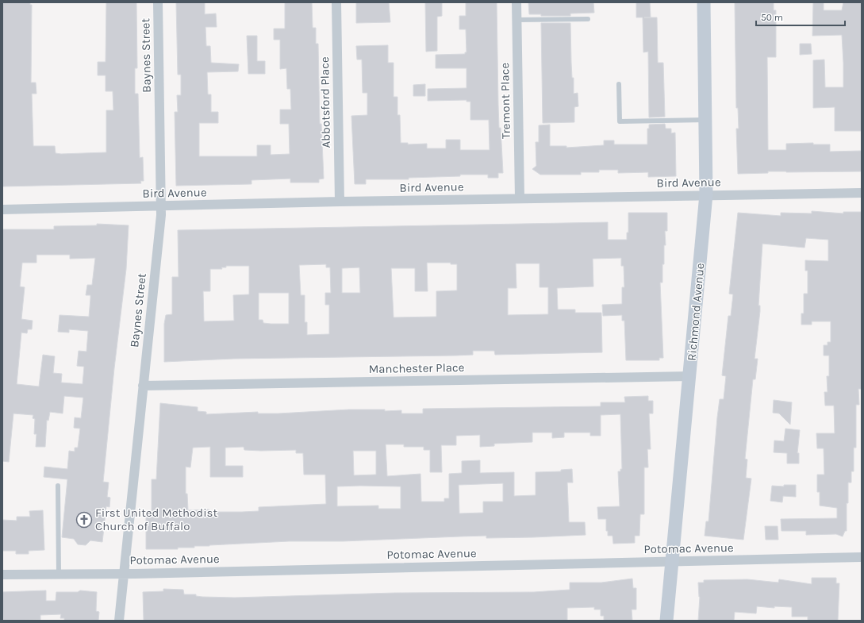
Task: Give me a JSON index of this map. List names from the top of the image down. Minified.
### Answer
{"streets":{"street":["Baynes Street","Tremont Place","Abbotsford Place","Bird Avenue","Richmond Avenue","Manchester Place","Potomac Avenue"]},"crossings":[["Baynes Street","Bird Avenue"],["Baynes Street","Manchester Place"],["Baynes Street","Potomac Avenue"],["Tremont Place","Bird Avenue"],["Abbotsford Place","Bird Avenue"],["Bird Avenue","Richmond Avenue"],["Richmond Avenue","Manchester Place"],["Richmond Avenue","Potomac Avenue"]],"places":{"church":["First United Methodist Church of Buffalo"]},"scale_bar":"50 m"}
